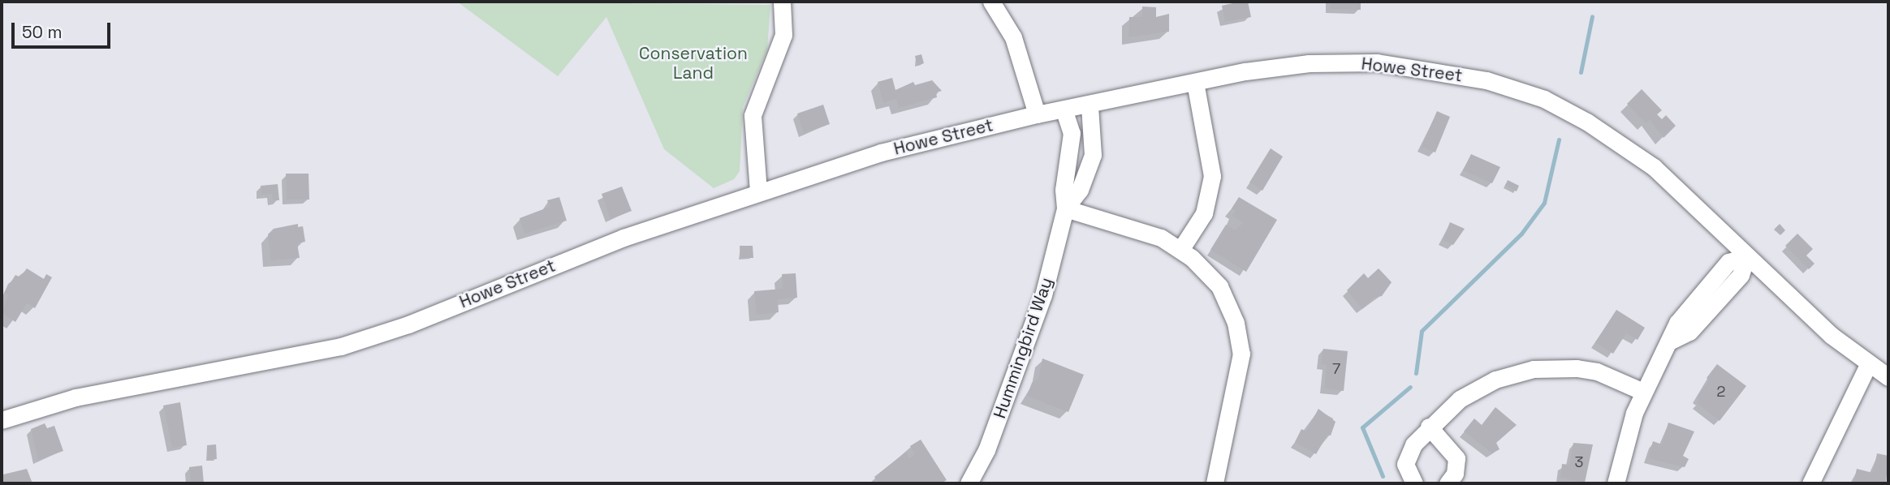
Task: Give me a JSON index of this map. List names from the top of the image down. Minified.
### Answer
{"streets":{"street":["Howe Street","Hummingbird Way"]},"crossings":[["Howe Street","Hummingbird Way"]],"parks":["Conservation Land"],"house_numbers":["7","2","3"],"scale_bar":"50 m"}
